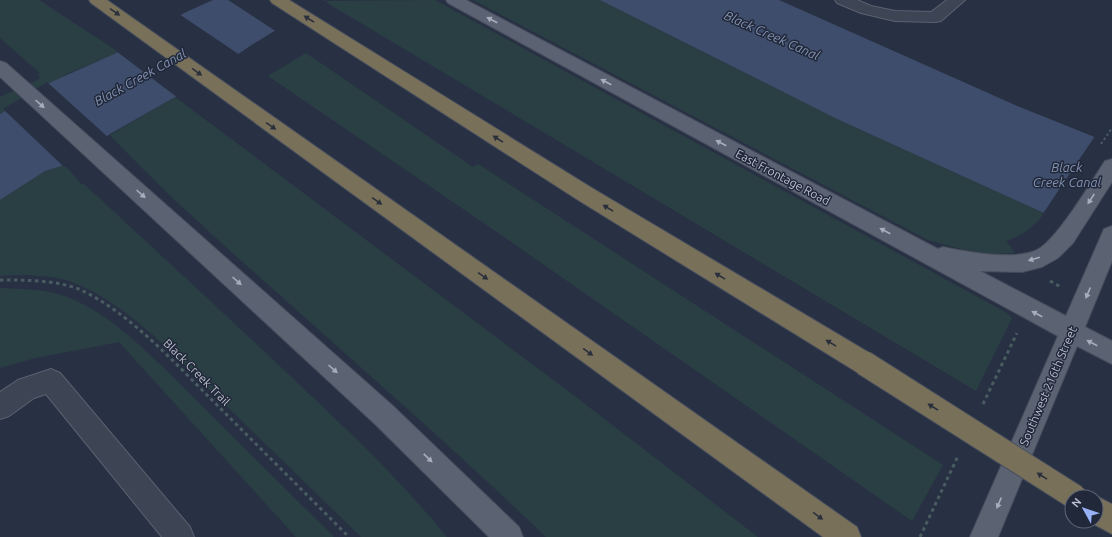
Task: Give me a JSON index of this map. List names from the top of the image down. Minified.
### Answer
{"streets":{"main road":["East Frontage Road","Southwest 216th Street"],"path":["Black Creek Trail"]},"crossings":[["East Frontage Road","Southwest 216th Street"]],"one_way":["East Frontage Road","Southwest 216th Street"],"water":["Black Creek Canal"],"north":"top left"}
